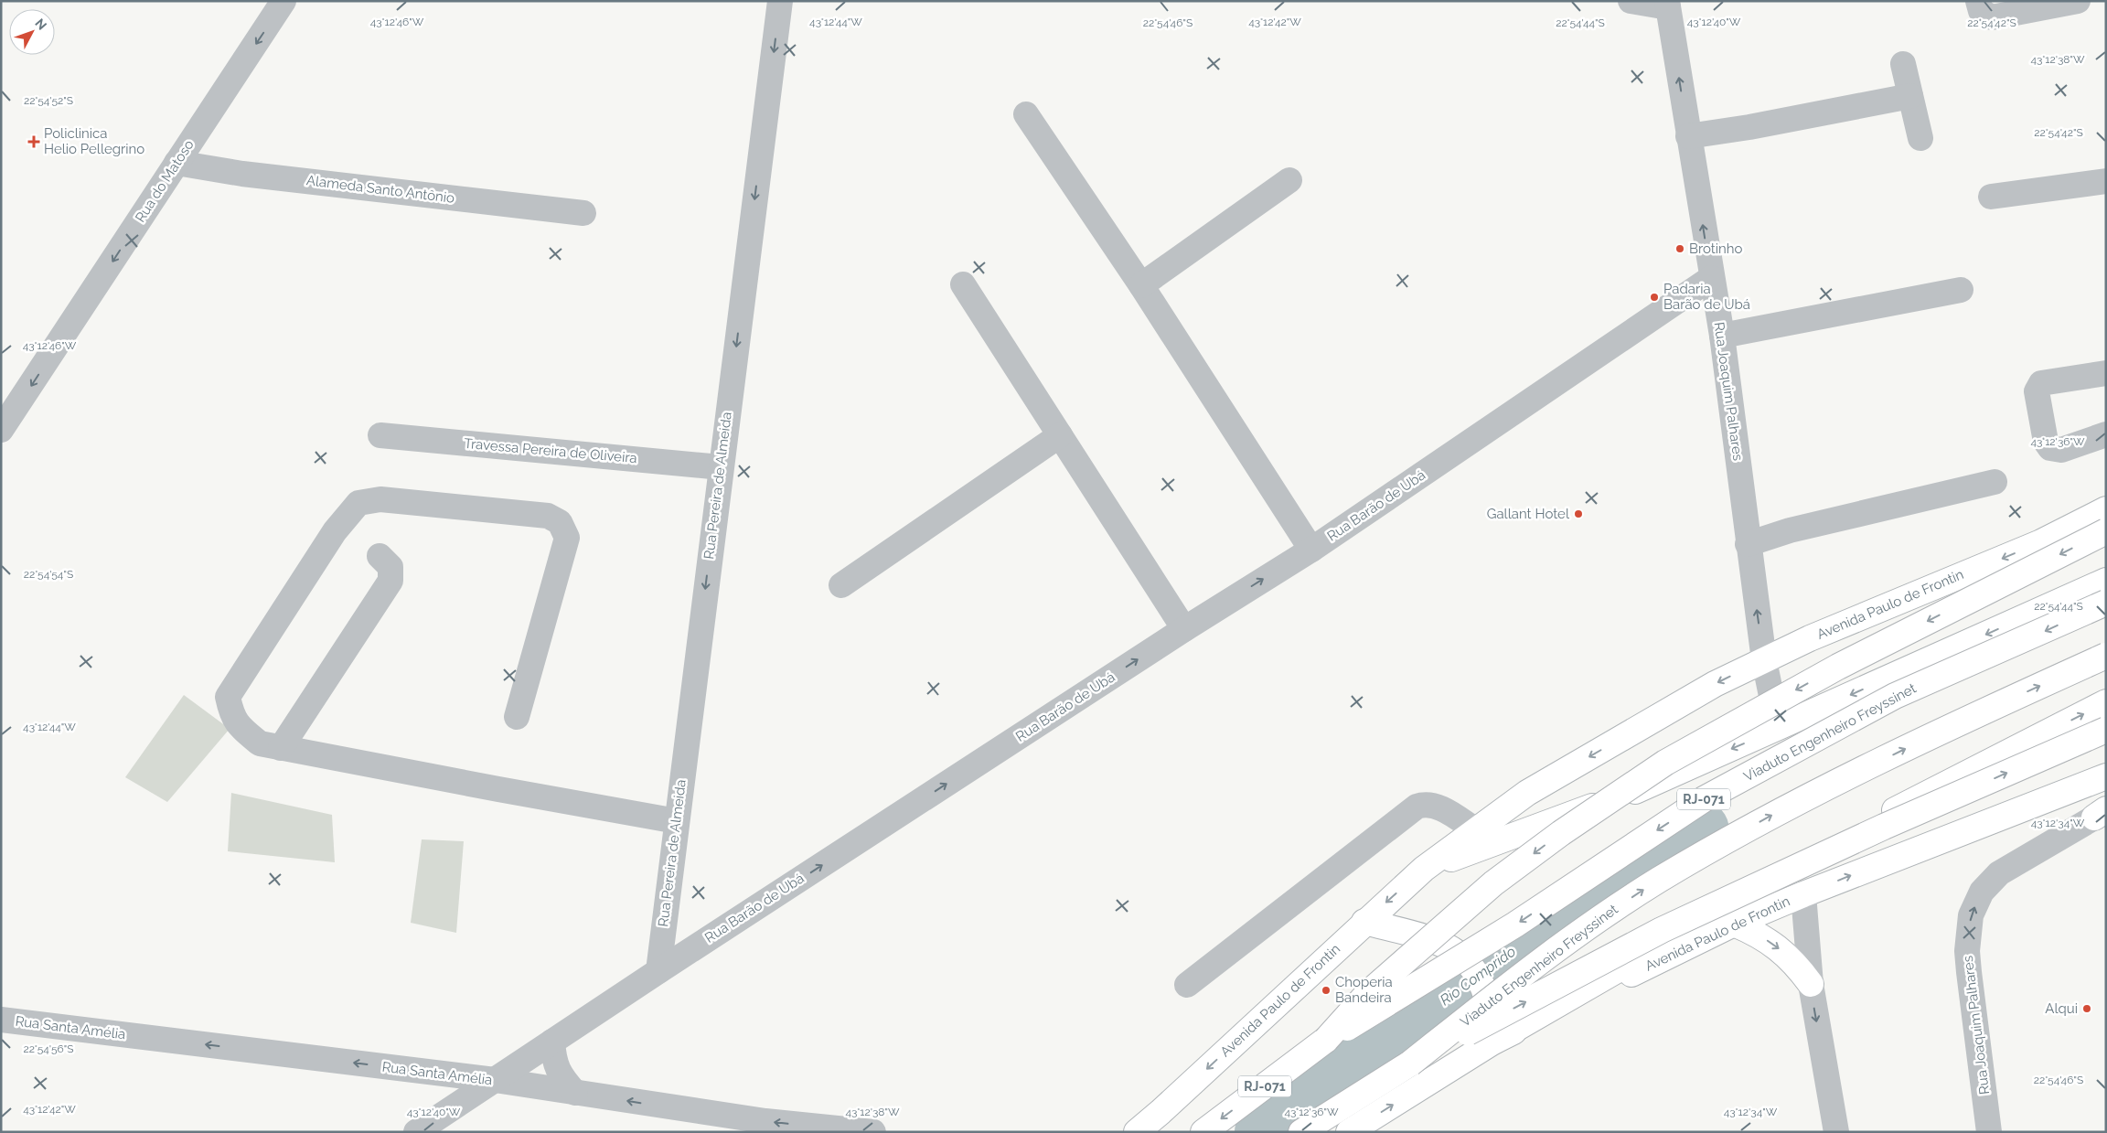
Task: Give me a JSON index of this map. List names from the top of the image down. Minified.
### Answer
{"streets":{"main road":["Avenida Paulo de Frontin","Viaduto Engenheiro Freyssinet","RJ-071"],"street":["Rua do Matoso","Alameda Santo Antônio","Rua Joaquim Palhares","Travessa Pereira de Oliveira","Rua Pereira de Almeida","Rua Barão de Ubá","Rua Santa Amélia"]},"crossings":[["Rua do Matoso","Alameda Santo Antônio"],["Rua Joaquim Palhares","Rua Barão de Ubá"],["Rua Joaquim Palhares","Avenida Paulo de Frontin"],["Travessa Pereira de Oliveira","Rua Pereira de Almeida"],["Rua Pereira de Almeida","Rua Barão de Ubá"],["Rua Barão de Ubá","Rua Santa Amélia"]],"one_way":["Rua do Matoso","Rua Pereira de Almeida","Rua Barão de Ubá","Rua Santa Amélia"],"water":["Rio Comprido"],"places":{"health":["Policlinica Helio Pellegrino"],"other":["Brotinho","Padaria Barão de Ubá","Gallant Hotel","Choperia Bandeira","Alqui"]},"north":"top right","coordinates":["43°12'46\"W","43°12'44\"W","43°12'42\"W","43°12'40\"W","22°54'46\"S","22°54'44\"S","22°54'42\"S","43°12'38\"W","22°54'52\"S","43°12'36\"W","22°54'54\"S","43°12'34\"W","22°54'56\"S"]}
